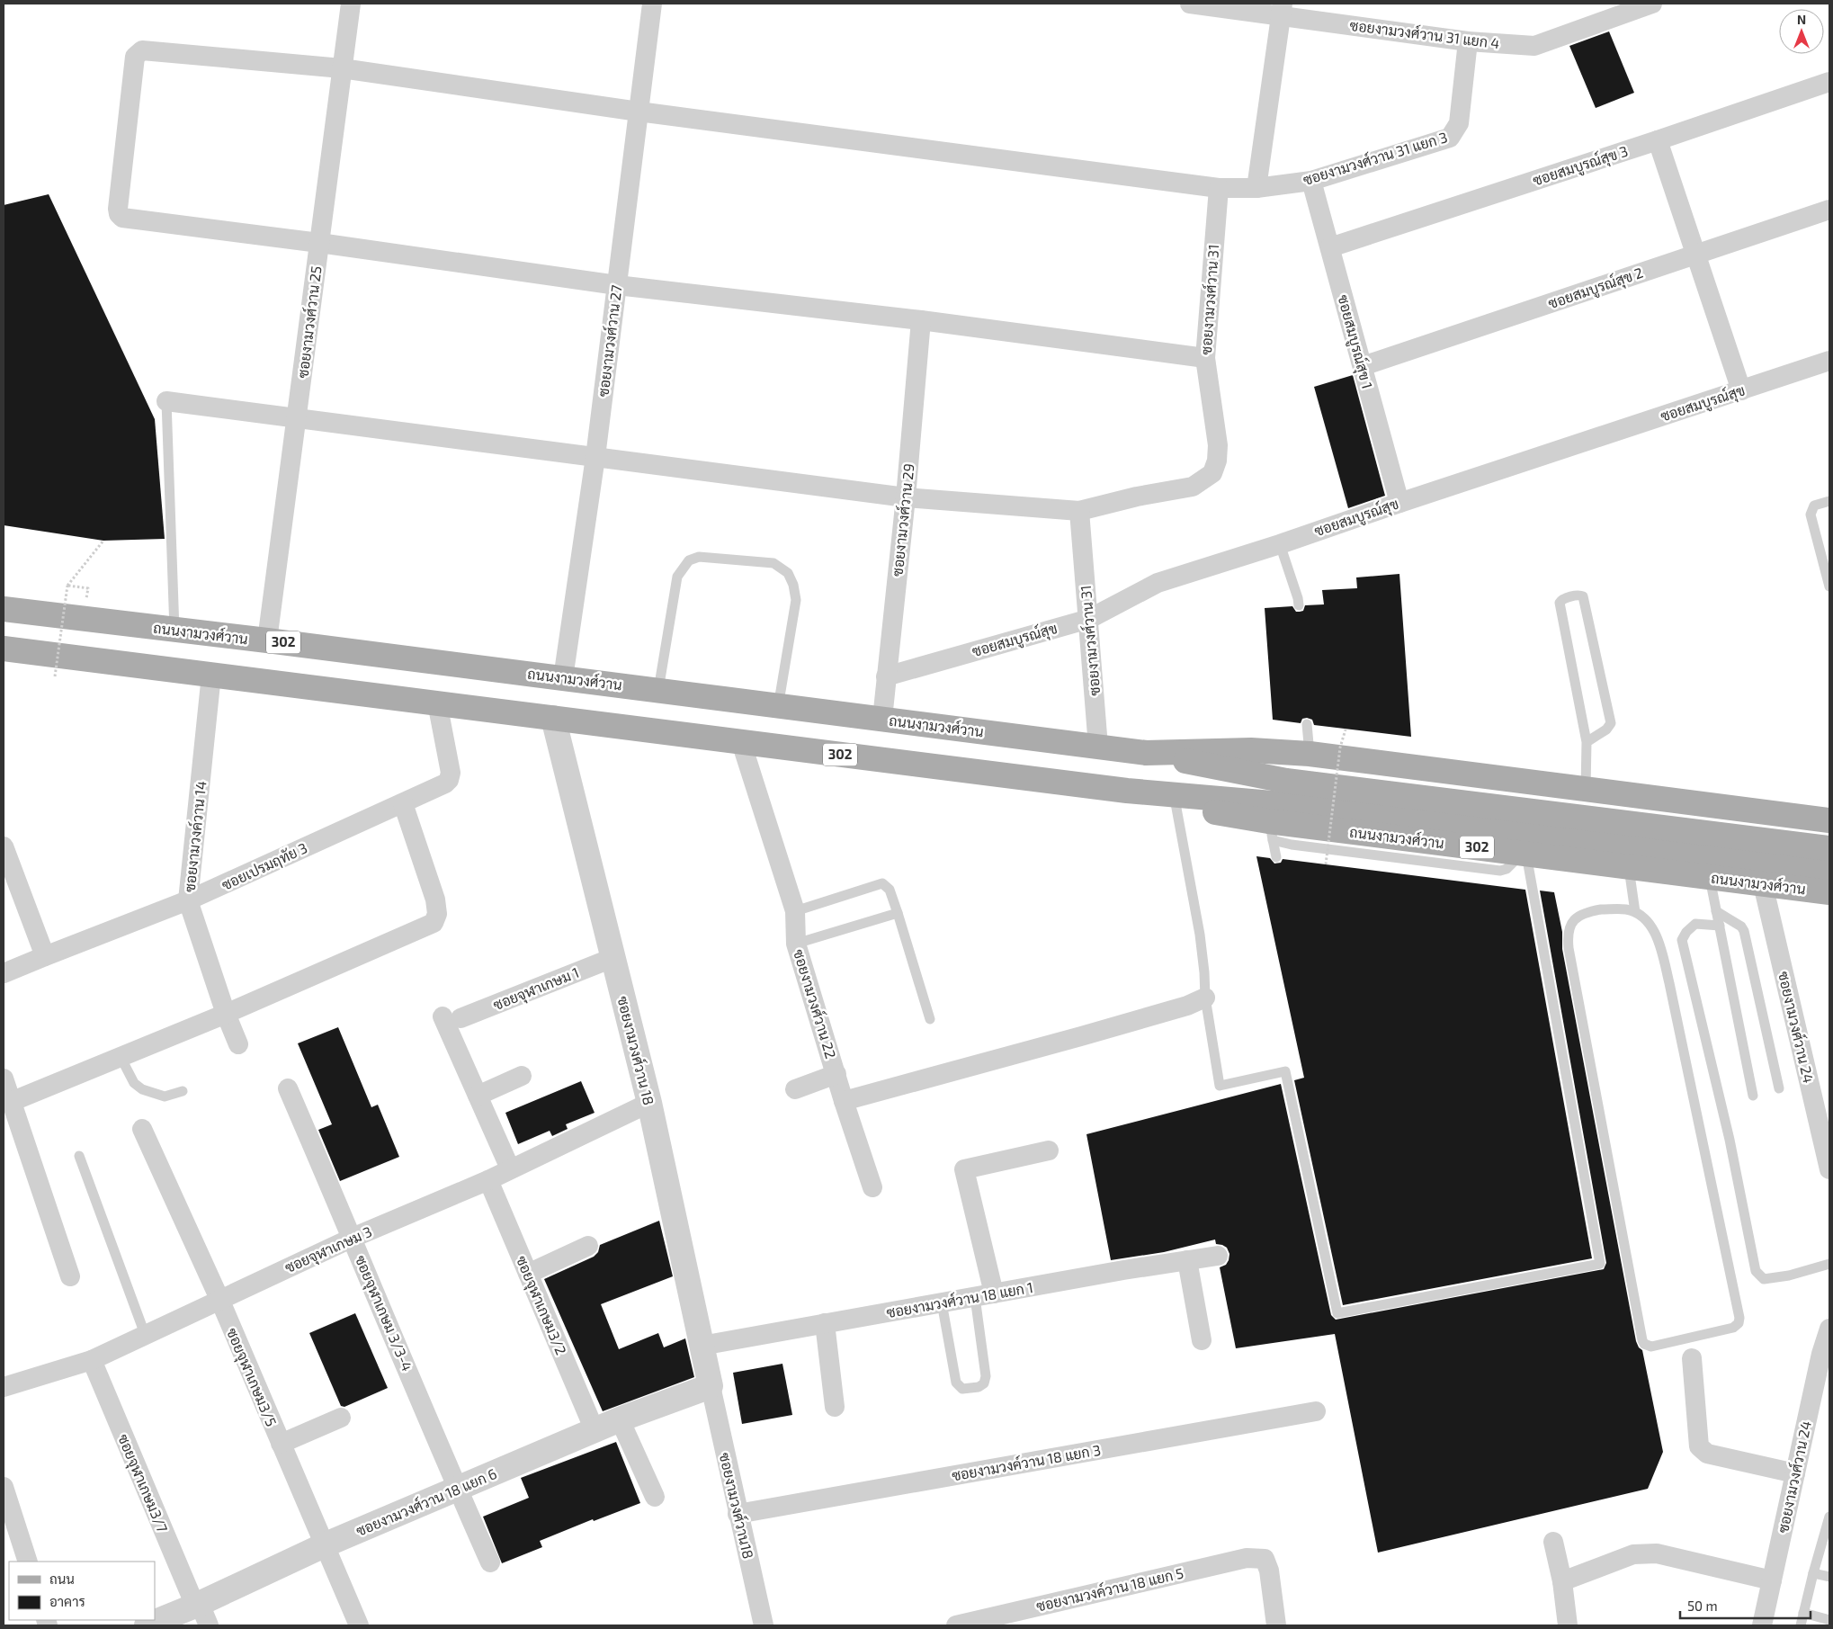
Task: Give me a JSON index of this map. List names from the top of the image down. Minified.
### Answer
{"streets":{"main road":["ถนนงามวงศ์วาน","302"],"street":["ซอยงามวงศ์วาน 31 แยก 4","ซอยงามวงศ์วาน 31 แยก 3","ซอยสมบูรณ์สุข 3","ซอยสมบูรณ์สุข 2","ซอยงามวงศ์วาน 31","ซอยงามวงศ์วาน 25","ซอยงามวงศ์วาน 27","ซอยสมบูรณ์สุข 1","ซอยสมบูรณ์สุข","ซอยงามวงศ์วาน 29","ซอยงามวงค์วาน 14","ซอยเปรมฤทัย 3","ซอยจุฬาเกษม 1","ซอยงามวงศ์วาน 22","ซอยงามวงศ์วาน 24","ซอยงามวงศ์วาน 18","ซอยจุฬาเกษม 3","ซอยงามวงศ์วาน 18 แยก 1","ซอยจุฬาเกษม3/2","ซอยจุฬาเกษม 3/3-4","ซอยจุฬาเกษม3/5","ซอยงามวงค์วาน 18 แยก 3","ซอยจุฬาเกษม3/7","ซอยงามวงศ์วาน 18 แยก 6","ซอยงามวงศ์วาน18","ซอยงามวงค์วาน 18 แยก 5"]},"crossings":[["ซอยงามวงศ์วาน 31 แยก 4","ซอยงามวงศ์วาน 31 แยก 3"],["ซอยงามวงศ์วาน 31 แยก 3","ซอยสมบูรณ์สุข 1"],["ซอยสมบูรณ์สุข 3","ซอยสมบูรณ์สุข 1"],["ซอยสมบูรณ์สุข 2","ซอยสมบูรณ์สุข 1"],["ซอยงามวงศ์วาน 31","ซอยสมบูรณ์สุข"],["ซอยงามวงศ์วาน 31","ถนนงามวงศ์วาน"],["ซอยงามวงศ์วาน 25","ถนนงามวงศ์วาน"],["ซอยงามวงศ์วาน 27","ถนนงามวงศ์วาน"],["ซอยสมบูรณ์สุข 1","ซอยสมบูรณ์สุข"],["ซอยสมบูรณ์สุข","ซอยงามวงศ์วาน 29"],["ซอยงามวงศ์วาน 29","ถนนงามวงศ์วาน"],["ถนนงามวงศ์วาน","ซอยงามวงค์วาน 14"],["ถนนงามวงศ์วาน","ซอยเปรมฤทัย 3"],["ถนนงามวงศ์วาน","ซอยงามวงศ์วาน 22"],["ถนนงามวงศ์วาน","ซอยงามวงศ์วาน 24"],["ถนนงามวงศ์วาน","ซอยงามวงศ์วาน 18"],["ซอยงามวงค์วาน 14","ซอยเปรมฤทัย 3"],["ซอยจุฬาเกษม 1","ซอยงามวงศ์วาน 18"],["ซอยงามวงศ์วาน 18","ซอยจุฬาเกษม 3"],["ซอยงามวงศ์วาน 18","ซอยงามวงศ์วาน 18 แยก 1"],["ซอยงามวงศ์วาน 18","ซอยงามวงศ์วาน 18 แยก 6"],["ซอยงามวงศ์วาน 18","ซอยงามวงศ์วาน18"],["ซอยจุฬาเกษม 3","ซอยจุฬาเกษม3/2"],["ซอยจุฬาเกษม 3","ซอยจุฬาเกษม 3/3-4"],["ซอยจุฬาเกษม 3","ซอยจุฬาเกษม3/5"],["ซอยจุฬาเกษม 3","ซอยจุฬาเกษม3/7"],["ซอยจุฬาเกษม3/2","ซอยงามวงศ์วาน 18 แยก 6"],["ซอยจุฬาเกษม 3/3-4","ซอยงามวงศ์วาน 18 แยก 6"],["ซอยจุฬาเกษม3/5","ซอยงามวงศ์วาน 18 แยก 6"],["ซอยงามวงค์วาน 18 แยก 3","ซอยงามวงศ์วาน18"],["ซอยจุฬาเกษม3/7","ซอยงามวงศ์วาน 18 แยก 6"],["ซอยงามวงศ์วาน 18 แยก 6","ซอยงามวงศ์วาน18"]],"legend":["ถนน","อาคาร"],"scale_bar":"50 m","north":"top"}
